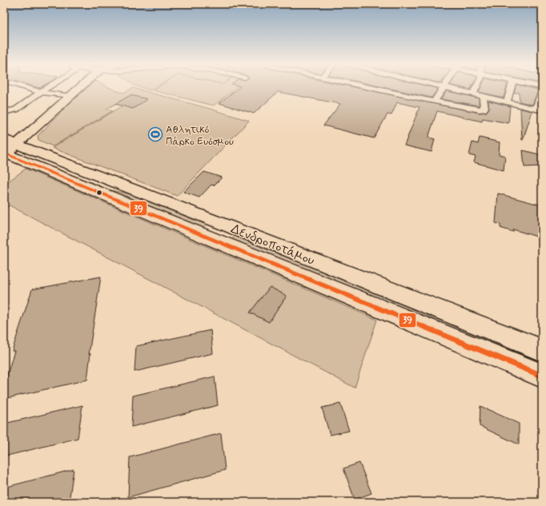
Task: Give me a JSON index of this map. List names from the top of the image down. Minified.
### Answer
{"streets":{"main road":["Δενδροποτάμου"]},"places":{"sports":["Αθλητικό Πάρκο Ευόσμου"]},"lines":["transit line 39"]}
